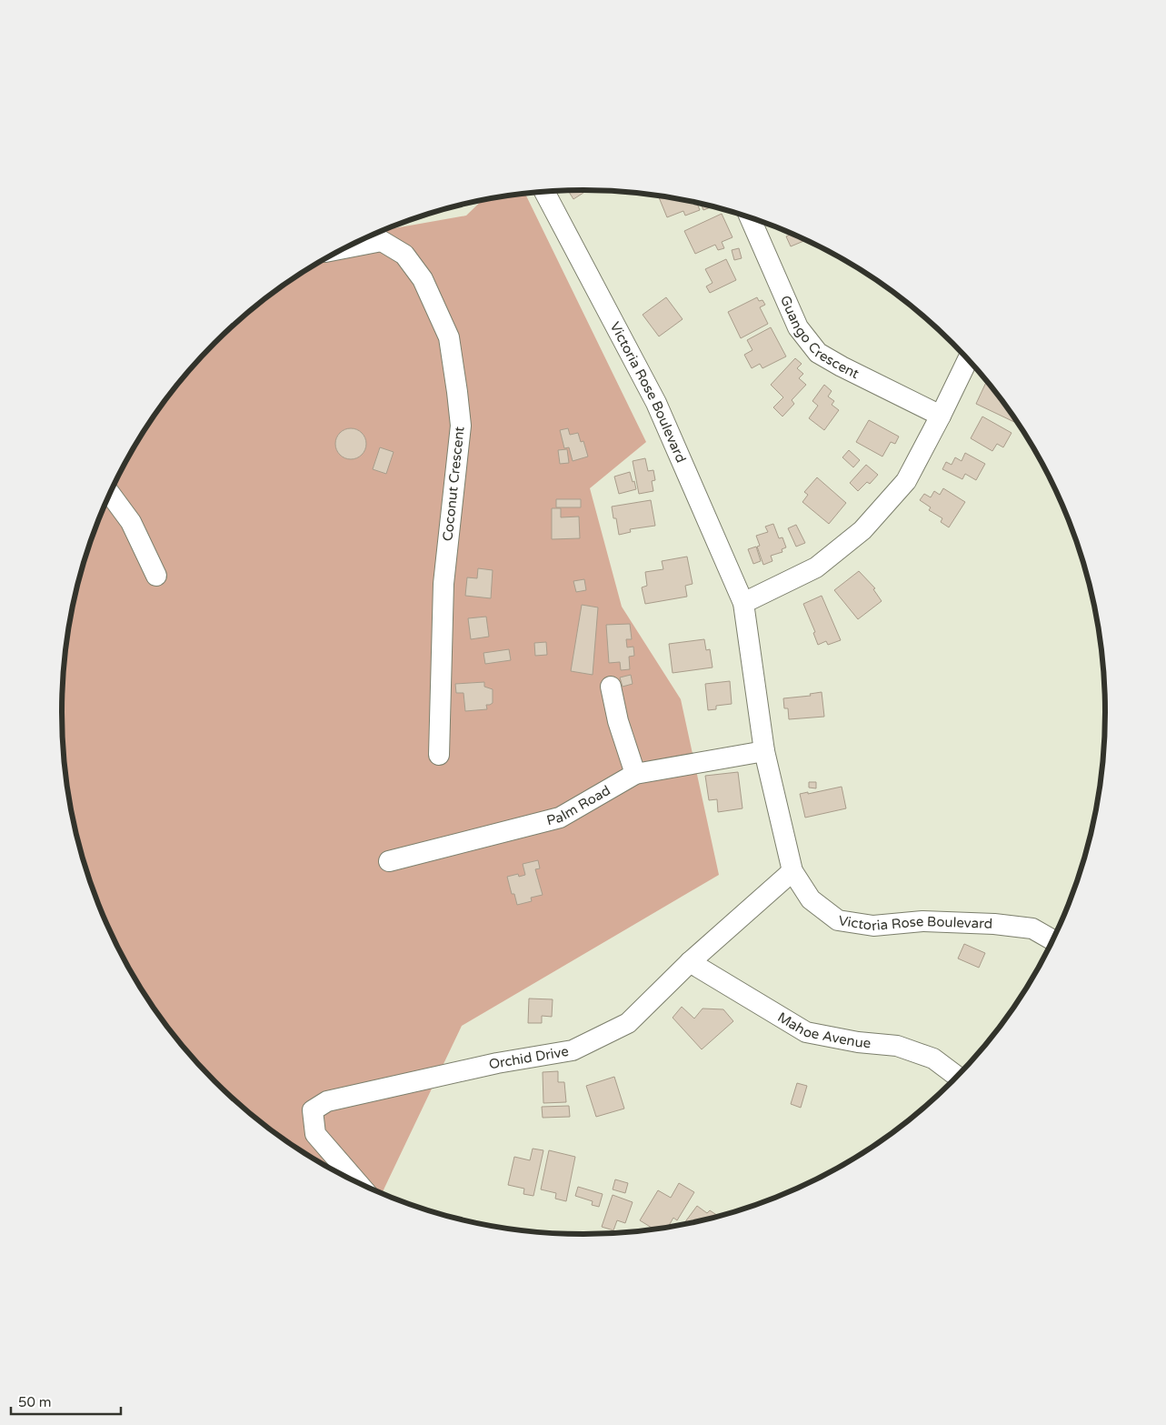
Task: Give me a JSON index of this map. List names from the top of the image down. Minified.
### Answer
{"streets":{"street":["Guango Crescent","Victoria Rose Boulevard","Coconut Crescent","Palm Road","Mahoe Avenue","Orchid Drive"]},"crossings":[["Victoria Rose Boulevard","Palm Road"],["Victoria Rose Boulevard","Orchid Drive"],["Mahoe Avenue","Orchid Drive"]],"scale_bar":"50 m"}
